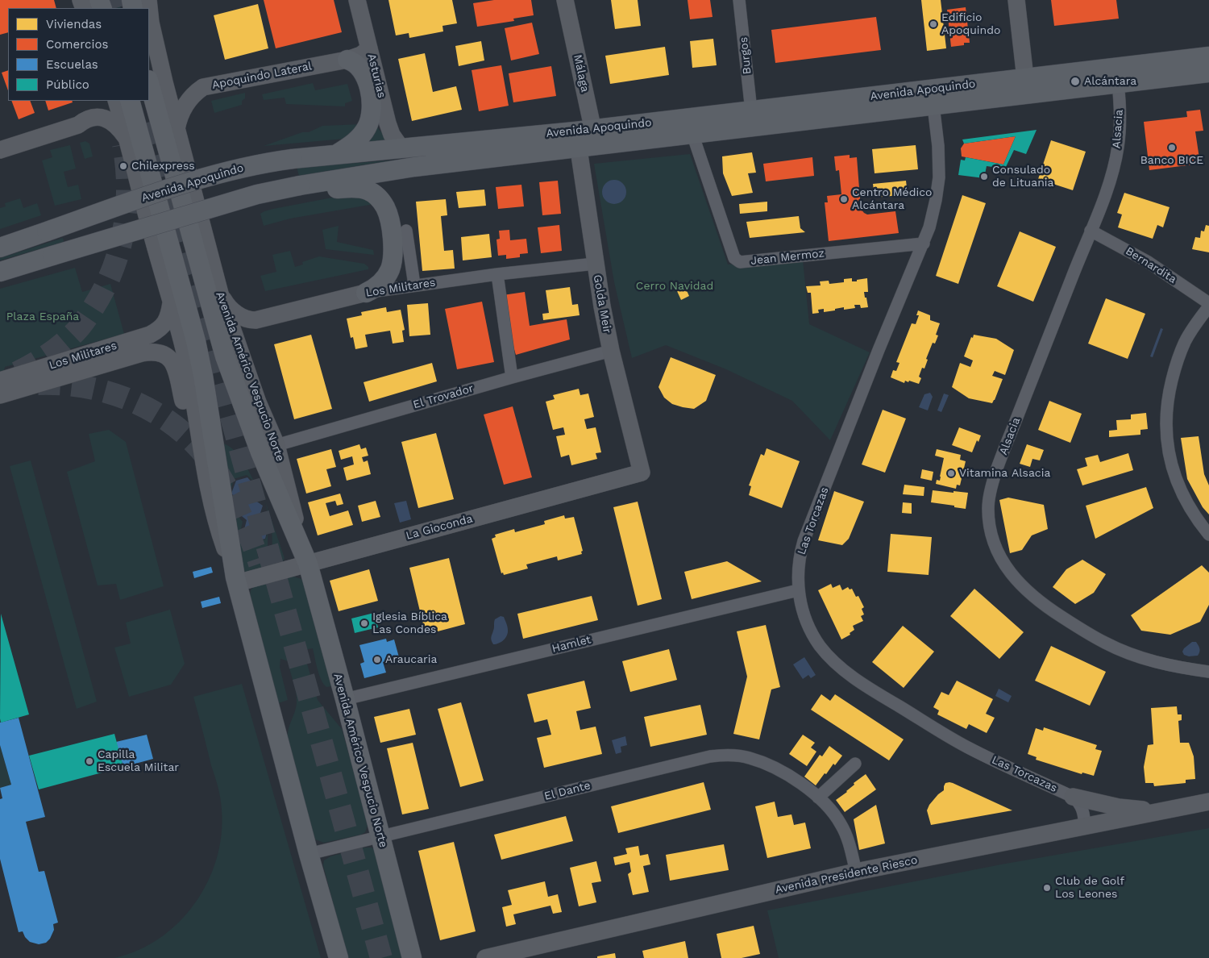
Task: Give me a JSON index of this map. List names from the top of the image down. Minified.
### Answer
{"streets":{"main road":["Avenida Apoquindo","Avenida Américo Vespucio Norte"],"street":["Burgos","Málaga","Apoquindo Lateral","Asturias","Alsacia","Jean Mermoz","Bernardita","Los Militares","Golda Meir","El Trovador","Las Torcazas","La Gioconda","Hamlet","El Dante","Avenida Presidente Riesco"]},"crossings":[["Burgos","Avenida Apoquindo"],["Málaga","Avenida Apoquindo"],["Málaga","Golda Meir"],["Apoquindo Lateral","Asturias"],["Apoquindo Lateral","Avenida Américo Vespucio Norte"],["Asturias","Avenida Apoquindo"],["Avenida Apoquindo","Alsacia"],["Avenida Apoquindo","Jean Mermoz"],["Avenida Apoquindo","Golda Meir"],["Avenida Apoquindo","Las Torcazas"],["Alsacia","Bernardita"],["Jean Mermoz","Las Torcazas"],["Los Militares","Golda Meir"],["Los Militares","Avenida Américo Vespucio Norte"],["Golda Meir","El Trovador"],["Golda Meir","La Gioconda"],["Avenida Américo Vespucio Norte","El Trovador"],["Avenida Américo Vespucio Norte","La Gioconda"],["Avenida Américo Vespucio Norte","Hamlet"],["Avenida Américo Vespucio Norte","El Dante"],["Las Torcazas","Hamlet"],["El Dante","Avenida Presidente Riesco"]],"parks":["Cerro Navidad","Plaza España"],"places":["Edificio Apoquindo","Alcántara","Banco BICE","Chilexpress","Consulado de Lituania","Centro Médico Alcántara","Vitamina Alsacia","Iglesia Bíblica Las Condes","Araucaria","Capilla Escuela Militar","Club de Golf Los Leones"],"legend":["Viviendas","Comercios","Escuelas","Público"]}
